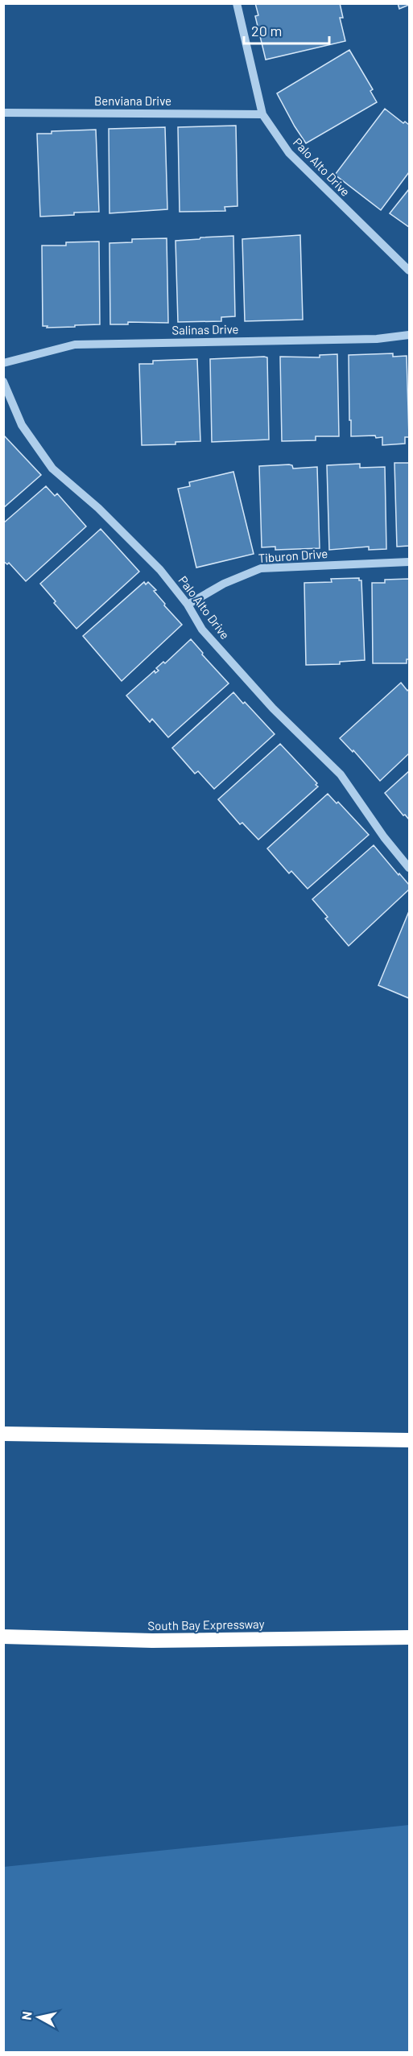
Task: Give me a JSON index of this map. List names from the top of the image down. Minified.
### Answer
{"streets":{"highway":["South Bay Expressway"],"street":["Benviana Drive","Palo Alto Drive","Salinas Drive","Tiburon Drive"]},"crossings":[["Benviana Drive","Palo Alto Drive"],["Palo Alto Drive","Tiburon Drive"]],"scale_bar":"20 m","north":"left"}
